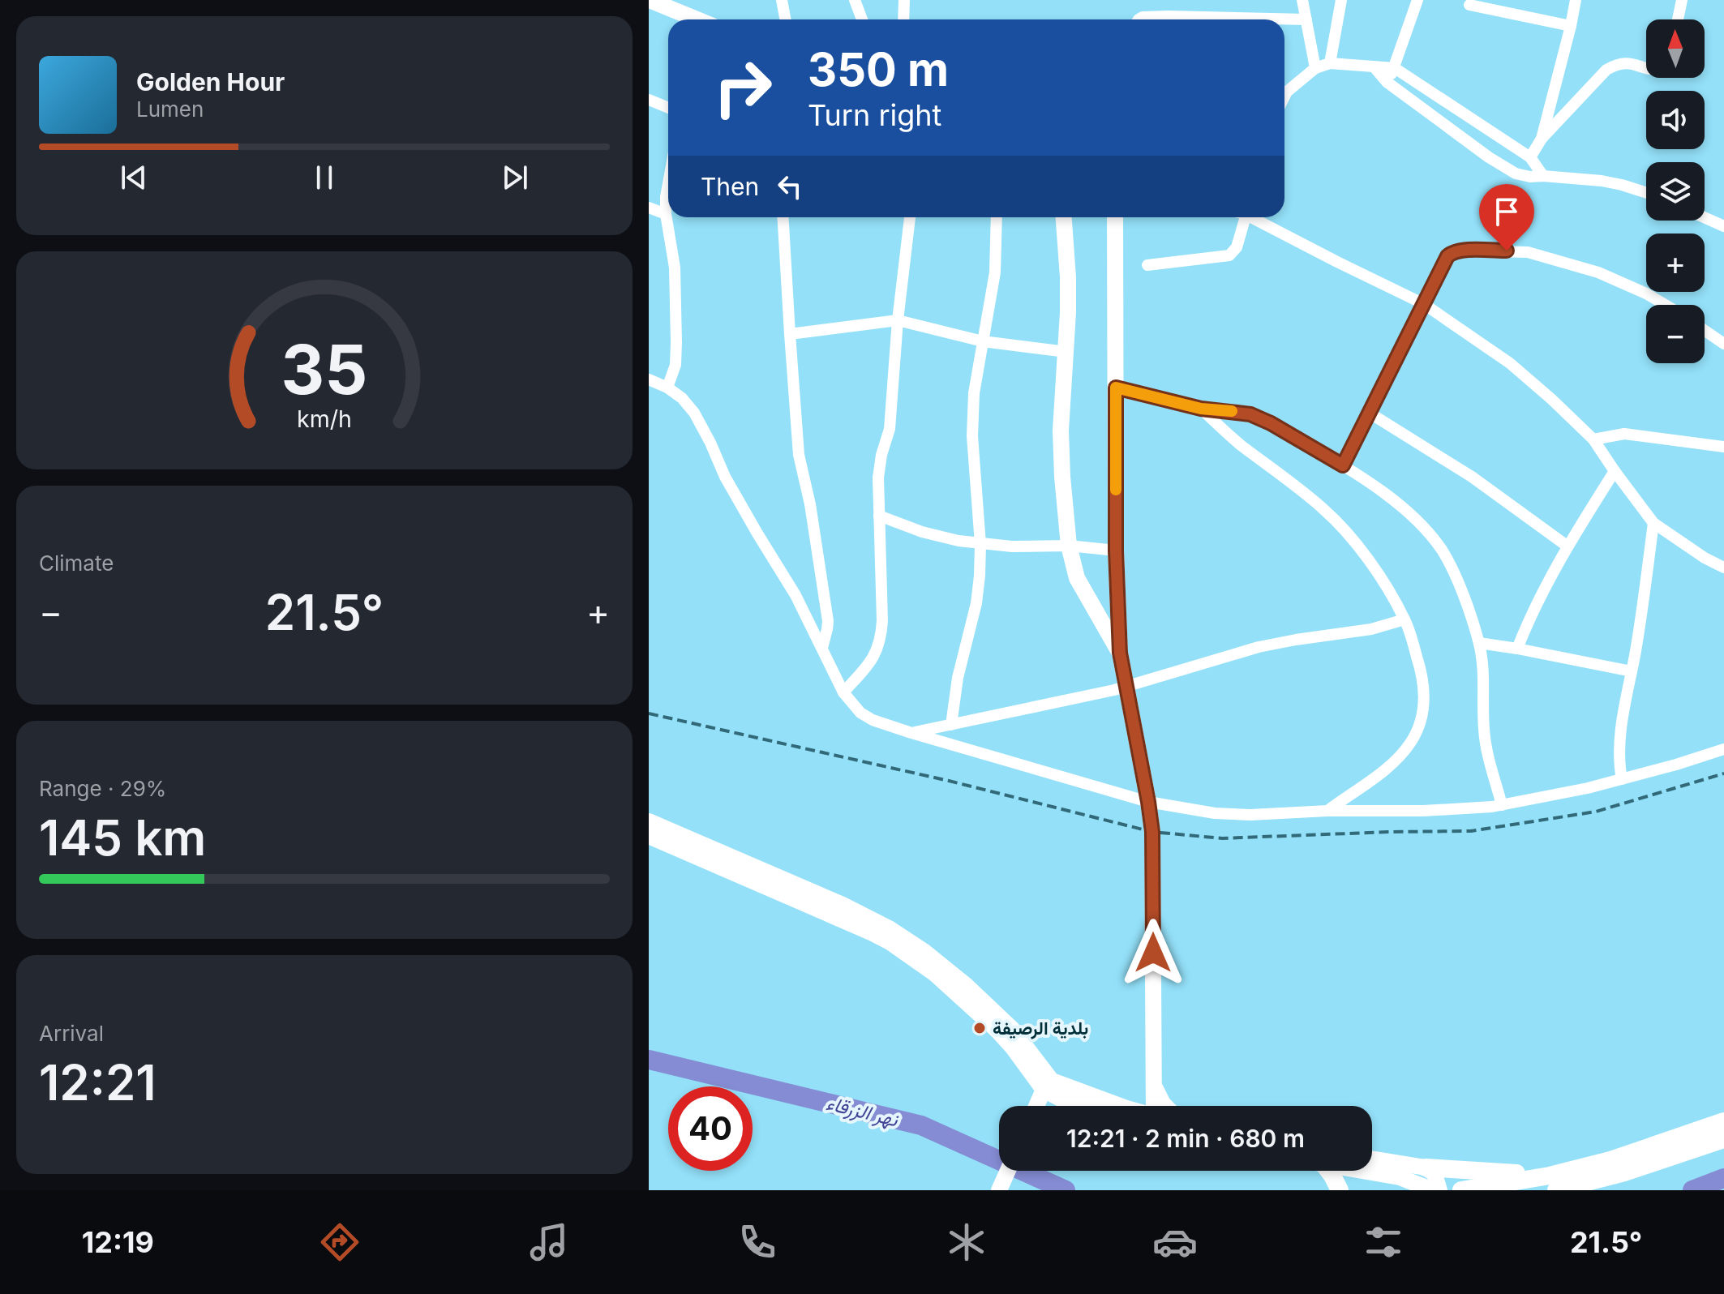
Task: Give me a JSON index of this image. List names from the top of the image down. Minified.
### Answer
{"water":["نهر الزرقاء"],"places":["بلدية الرصيفة"],"north":"top","page":{"map_buttons":["+","−"],"turn":["350 m","Turn right"],"song":["Golden Hour","Lumen"],"then":"Then","tile":["Climate",["Range · 29%","145 km"],["Arrival","12:21"]],"heat":["−","21.5°","+"],"limit":"40","trip":"12:21 · 2 min · 680 m","tabs":["12:19","21.5°"],"gauge":["35","km/h"]}}
